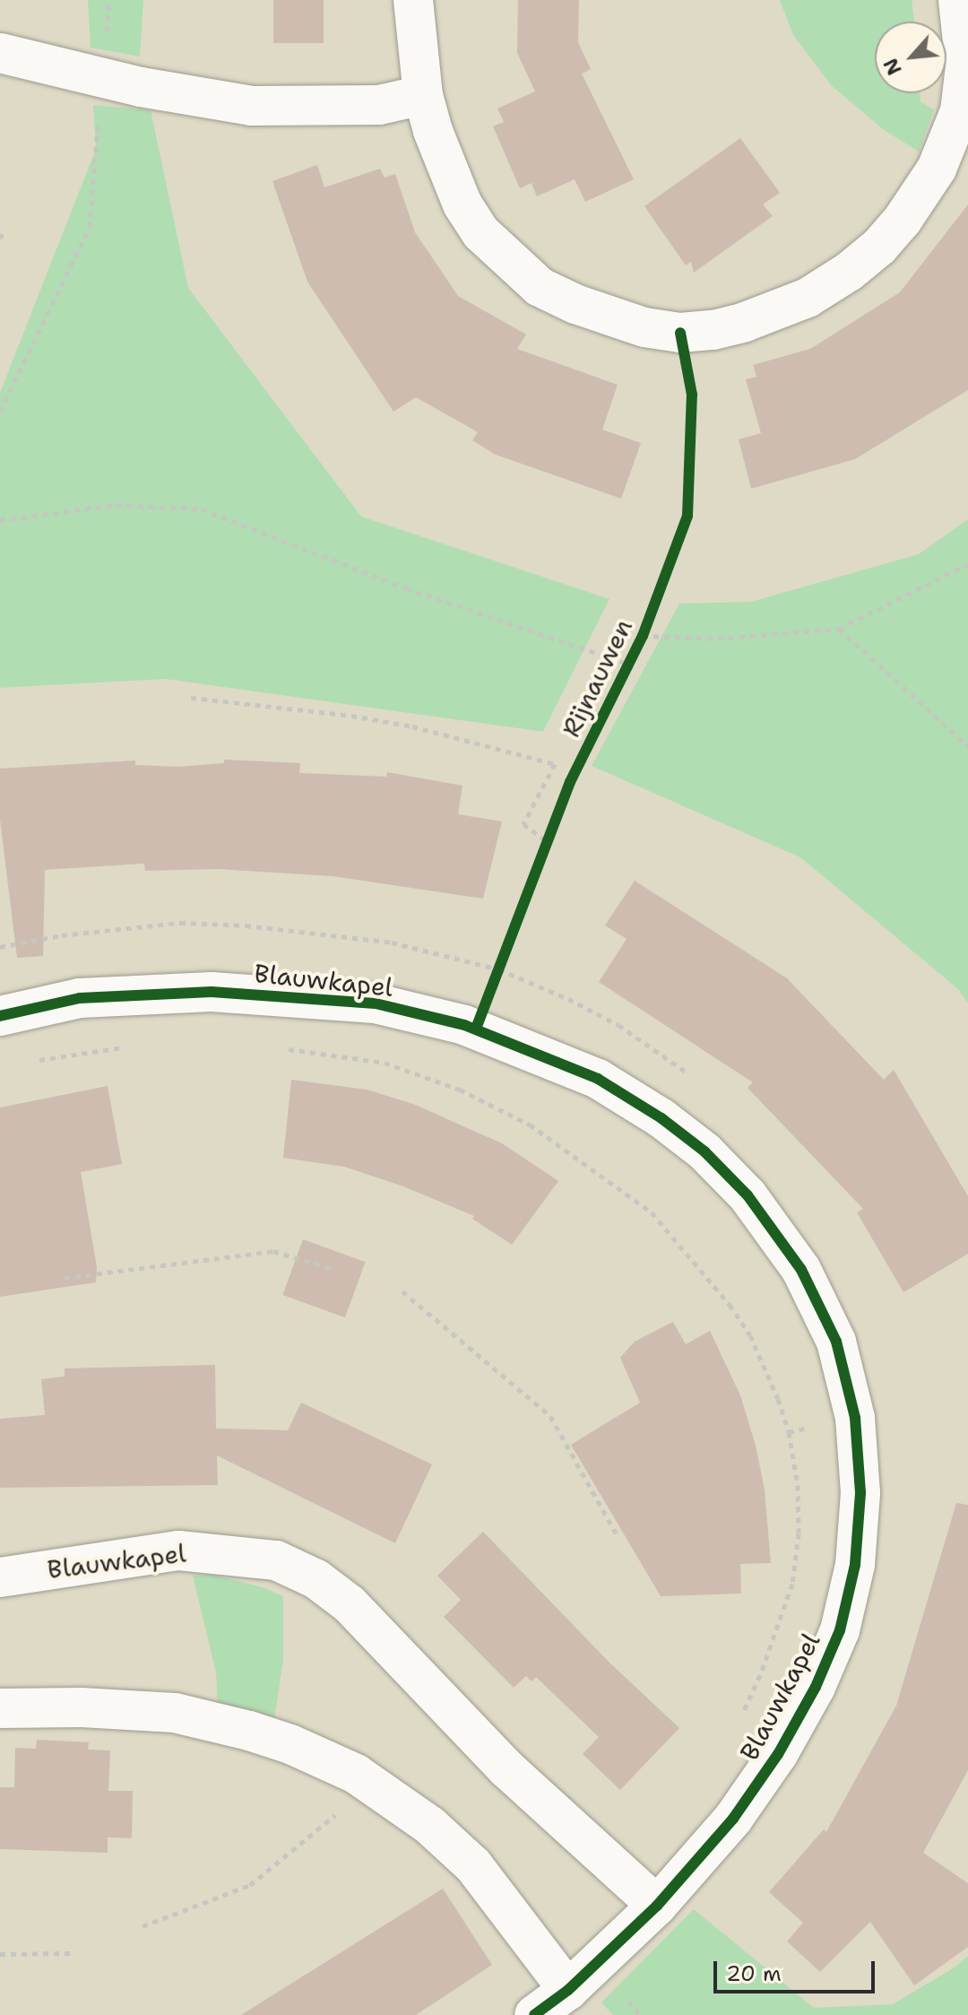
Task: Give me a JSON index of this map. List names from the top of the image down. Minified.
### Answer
{"streets":{"street":["Blauwkapel"],"cycle path":["Rijnauwen"]},"scale_bar":"20 m","north":"bottom left"}
